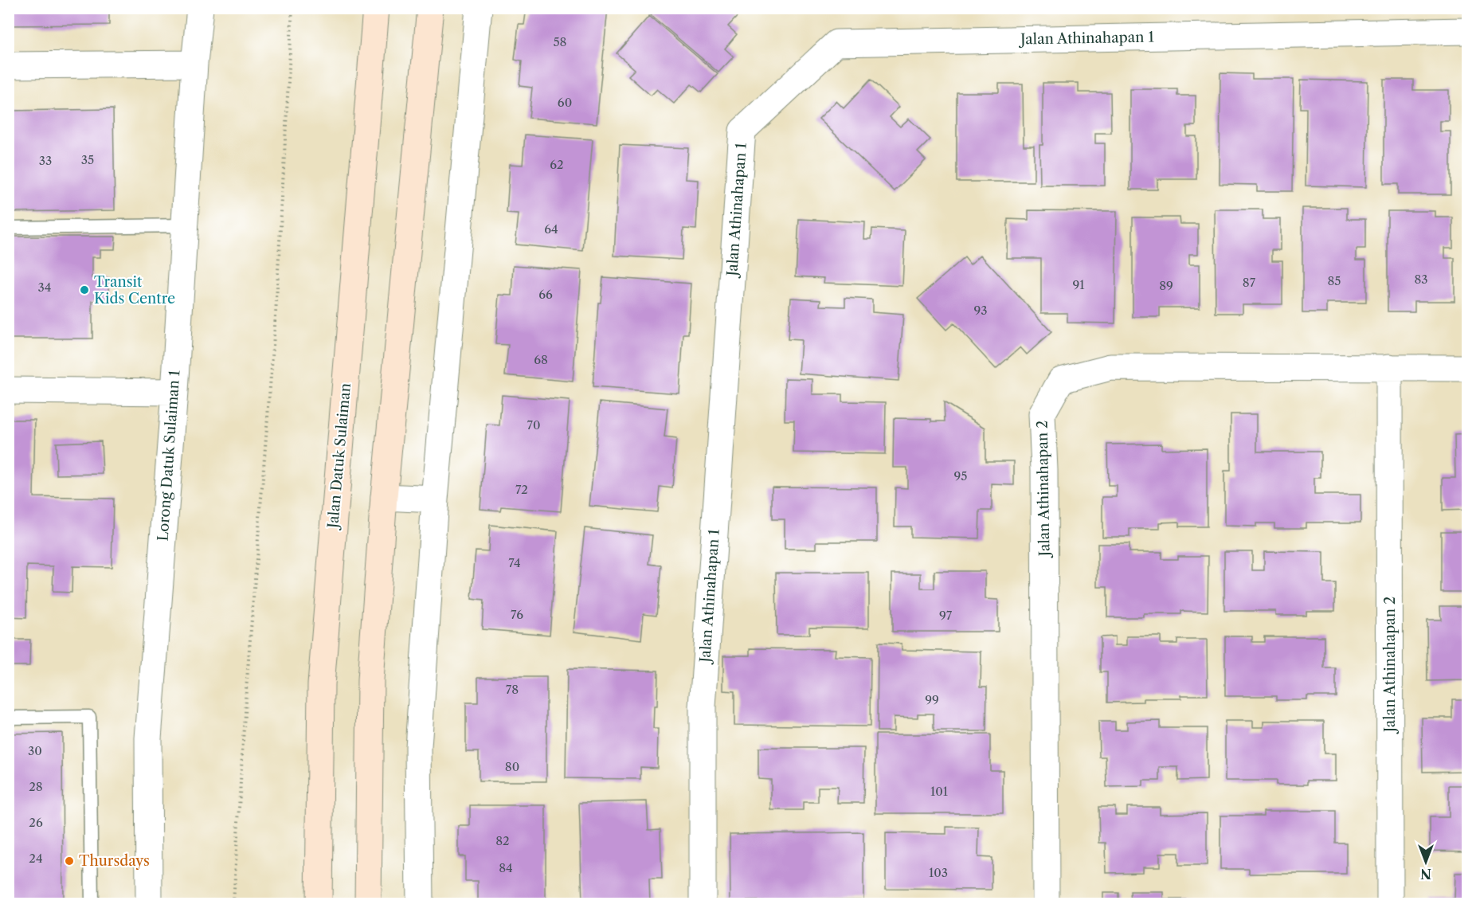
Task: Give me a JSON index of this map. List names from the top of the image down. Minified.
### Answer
{"streets":{"main road":["Jalan Datuk Sulaiman"],"street":["Jalan Athinahapan 1","Lorong Datuk Sulaiman 1","Jalan Athinahapan 2"]},"places":["Transit Kids Centre","Thursdays"],"house_numbers":["58","60","35","33","62","64","83","85","87","91","89","34","66","93","68","70","95","72","74","76","97","78","99","30","80","28","101","26","82","24","84","103"],"north":"bottom"}
